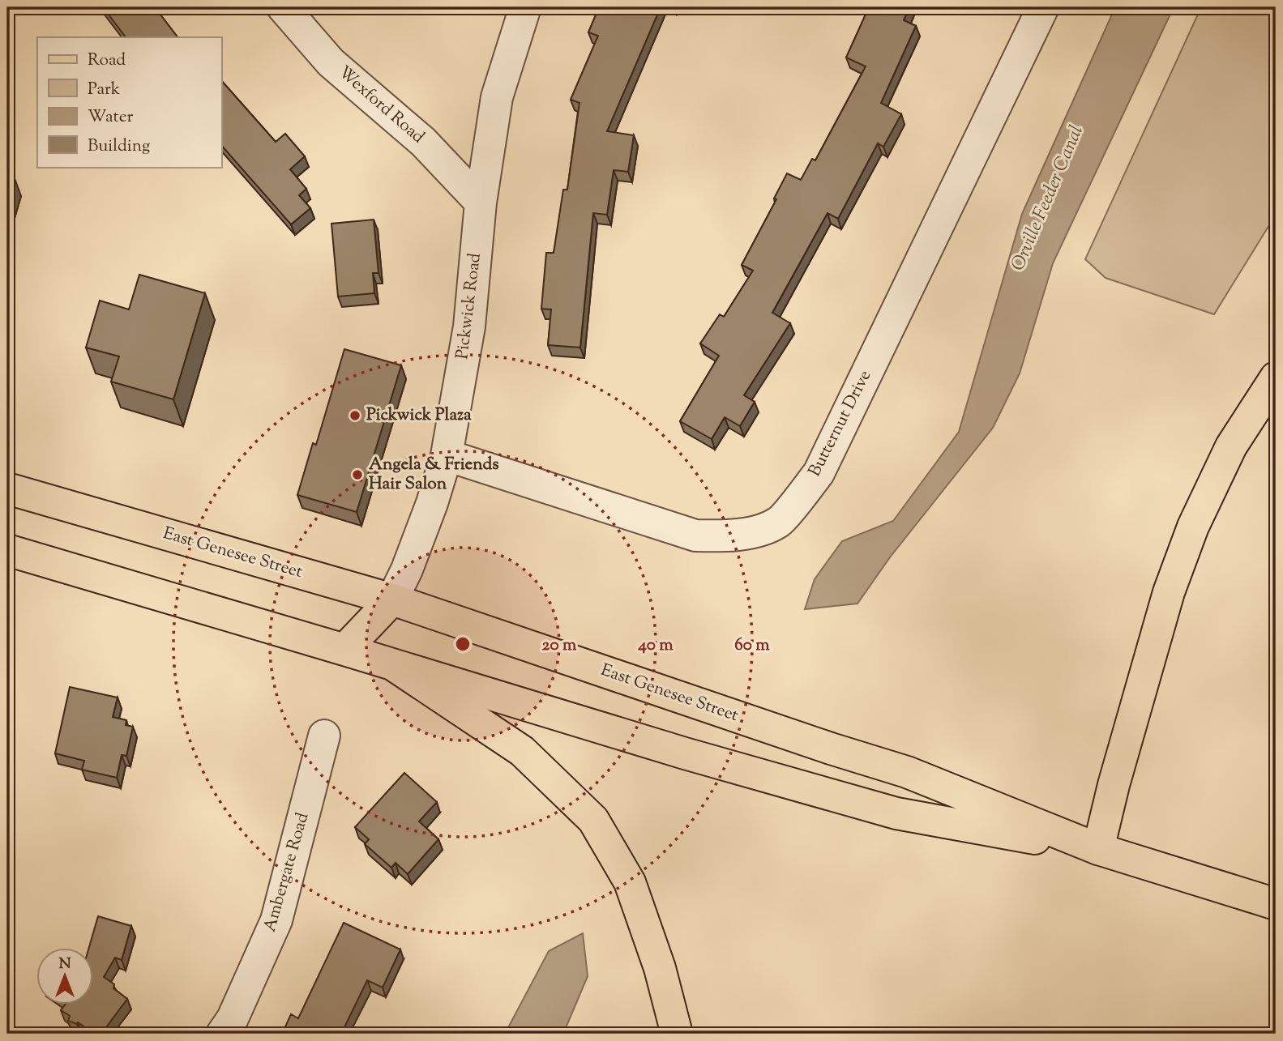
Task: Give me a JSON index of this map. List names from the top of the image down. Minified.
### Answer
{"streets":{"main road":["East Genesee Street"],"street":["Wexford Road","Pickwick Road","Butternut Drive","Ambergate Road"]},"crossings":[["Wexford Road","Pickwick Road"],["Pickwick Road","Butternut Drive"],["Pickwick Road","East Genesee Street"]],"water":["Orville Feeder Canal"],"places":["Pickwick Plaza","Angela & Friends Hair Salon"],"legend":["Road","Park","Water","Building"],"north":"top","rings":["20 m","40 m","60 m"]}
